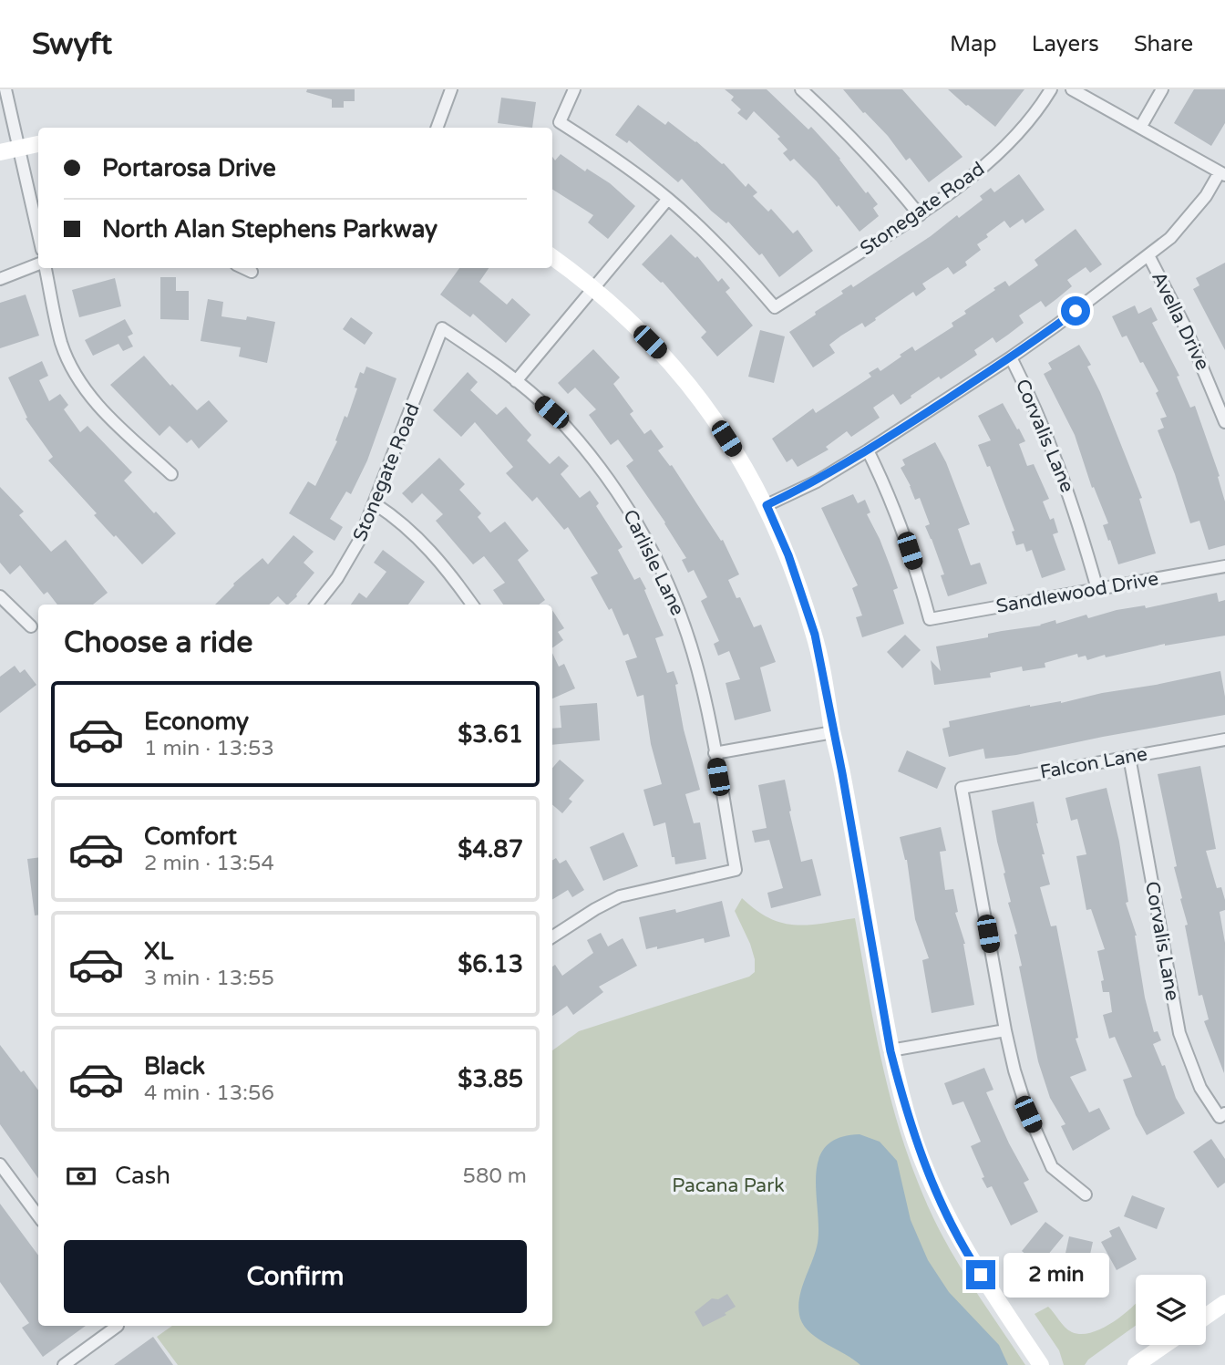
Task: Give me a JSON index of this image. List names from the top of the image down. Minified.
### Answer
{"streets":{"street":["Stonegate Road","Avella Drive","Corvalis Lane","Carlisle Lane","Sandlewood Drive","Falcon Lane"]},"crossings":[["Stonegate Road","Carlisle Lane"],["Corvalis Lane","Sandlewood Drive"],["Corvalis Lane","Falcon Lane"]],"parks":["Pacana Park"],"page":{"header":"Swyft","nav":["Map","Layers","Share"],"banner":["Portarosa Drive","North Alan Stephens Parkway"],"heading":"Choose a ride","list":[{"name":"Economy","note":"1 min · 13:53","value":"$3.61"},{"name":"Comfort","note":"2 min · 13:54","value":"$4.87"},{"name":"XL","note":"3 min · 13:55","value":"$6.13"},{"name":"Black","note":"4 min · 13:56","value":"$3.85"}],"pay":["Cash","580 m"],"buttons":"Confirm","bubble":"2 min"}}
